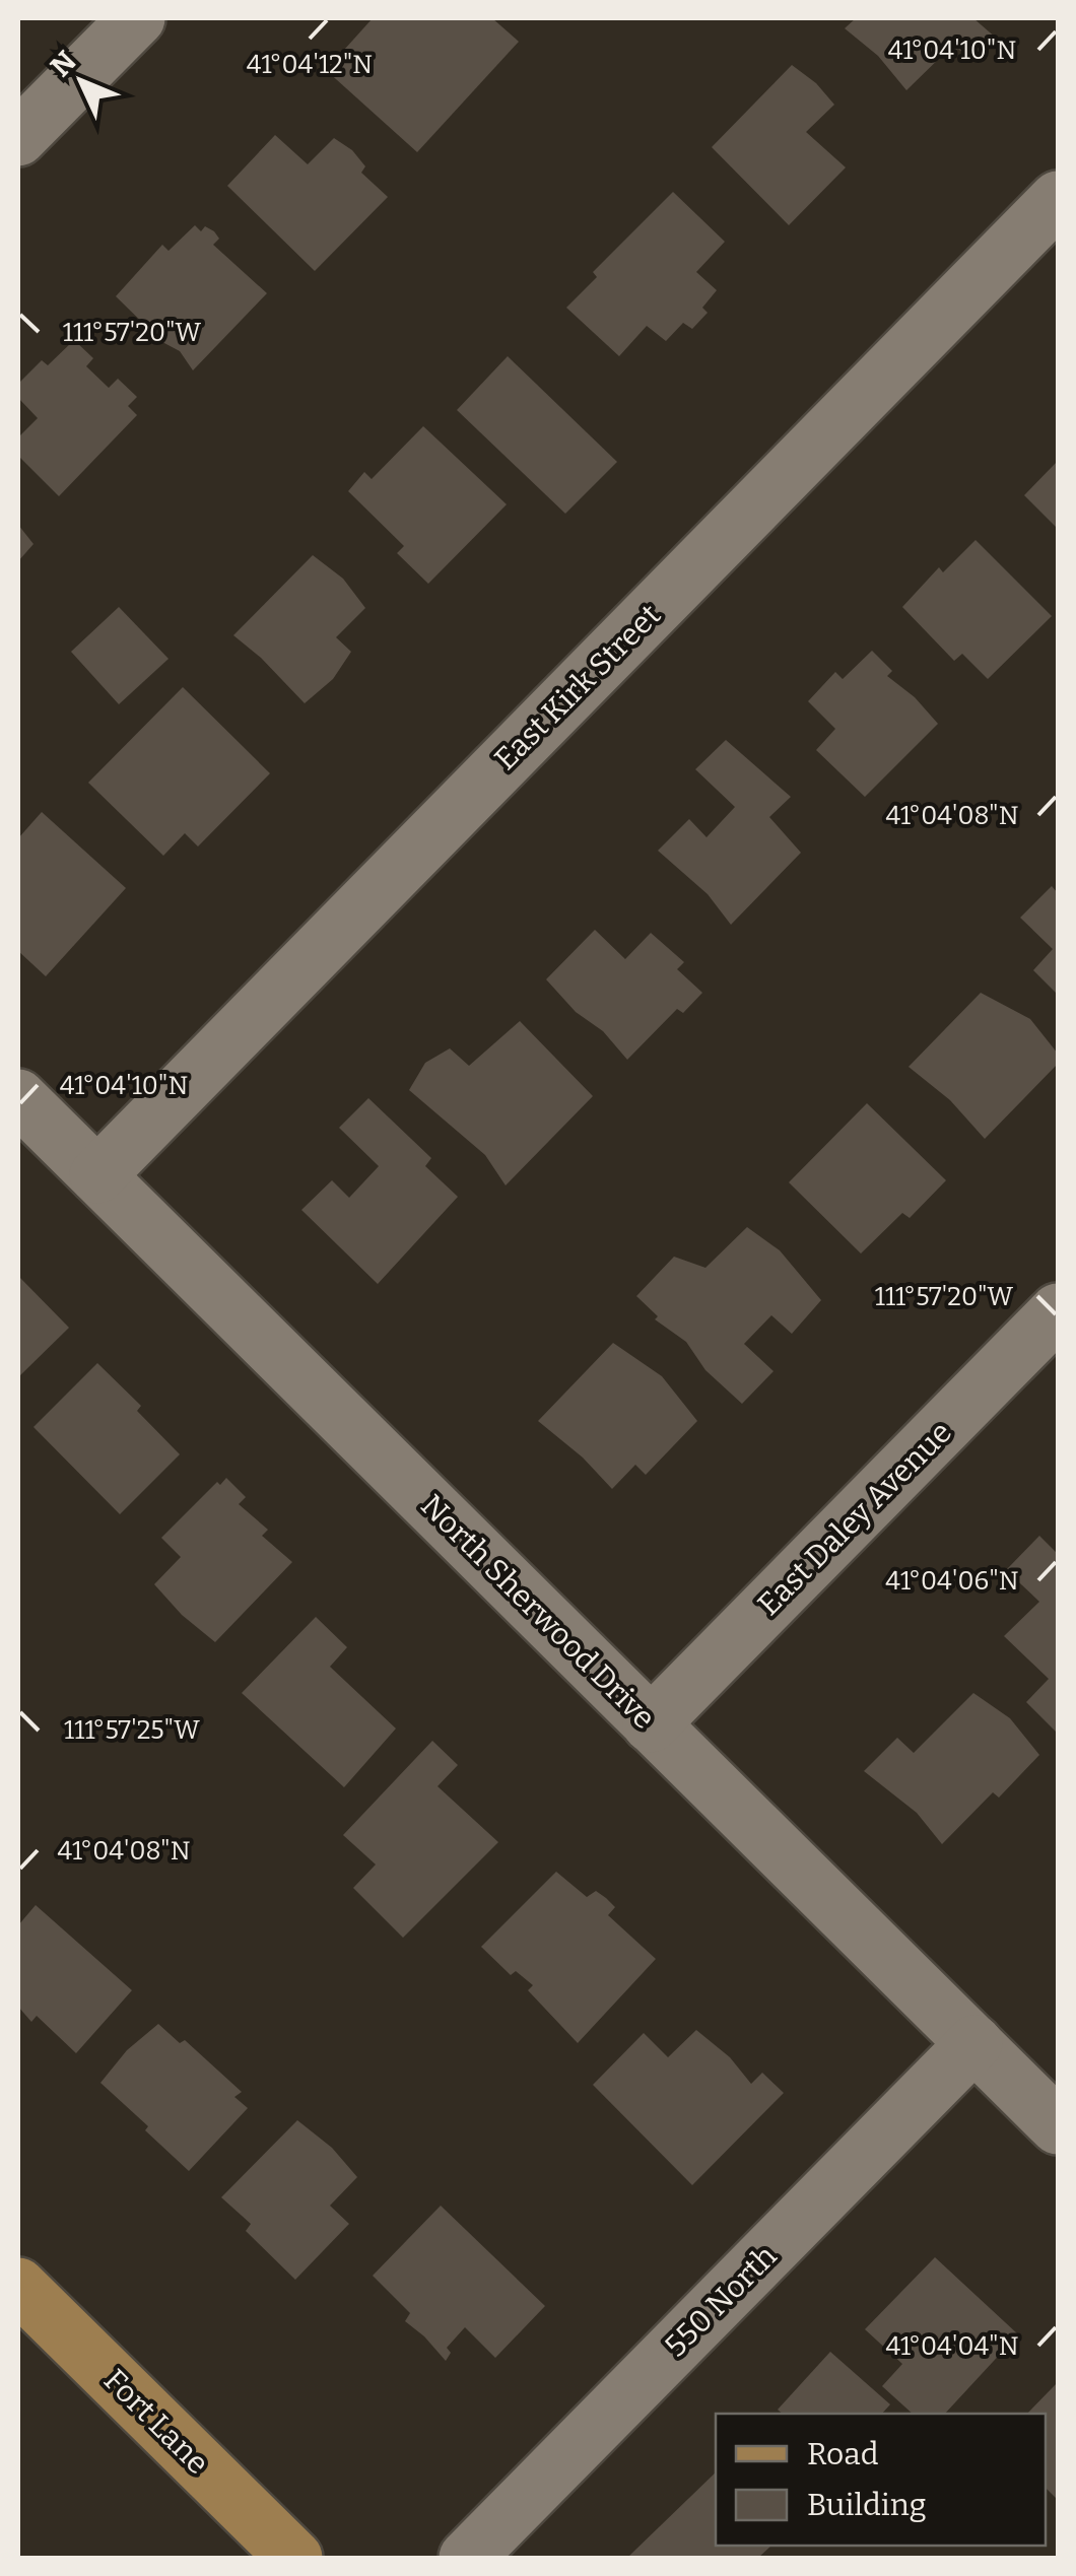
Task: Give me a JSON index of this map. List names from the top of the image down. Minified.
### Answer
{"streets":{"main road":["Fort Lane"],"street":["East Kirk Street","East Daley Avenue","North Sherwood Drive","550 North"]},"crossings":[["East Kirk Street","North Sherwood Drive"],["East Daley Avenue","North Sherwood Drive"],["North Sherwood Drive","550 North"]],"legend":["Road","Building"],"north":"top left","coordinates":["41°04'10\"N","41°04'12\"N","111°57'20\"W","41°04'08\"N","41°04'06\"N","111°57'25\"W","41°04'04\"N"]}
